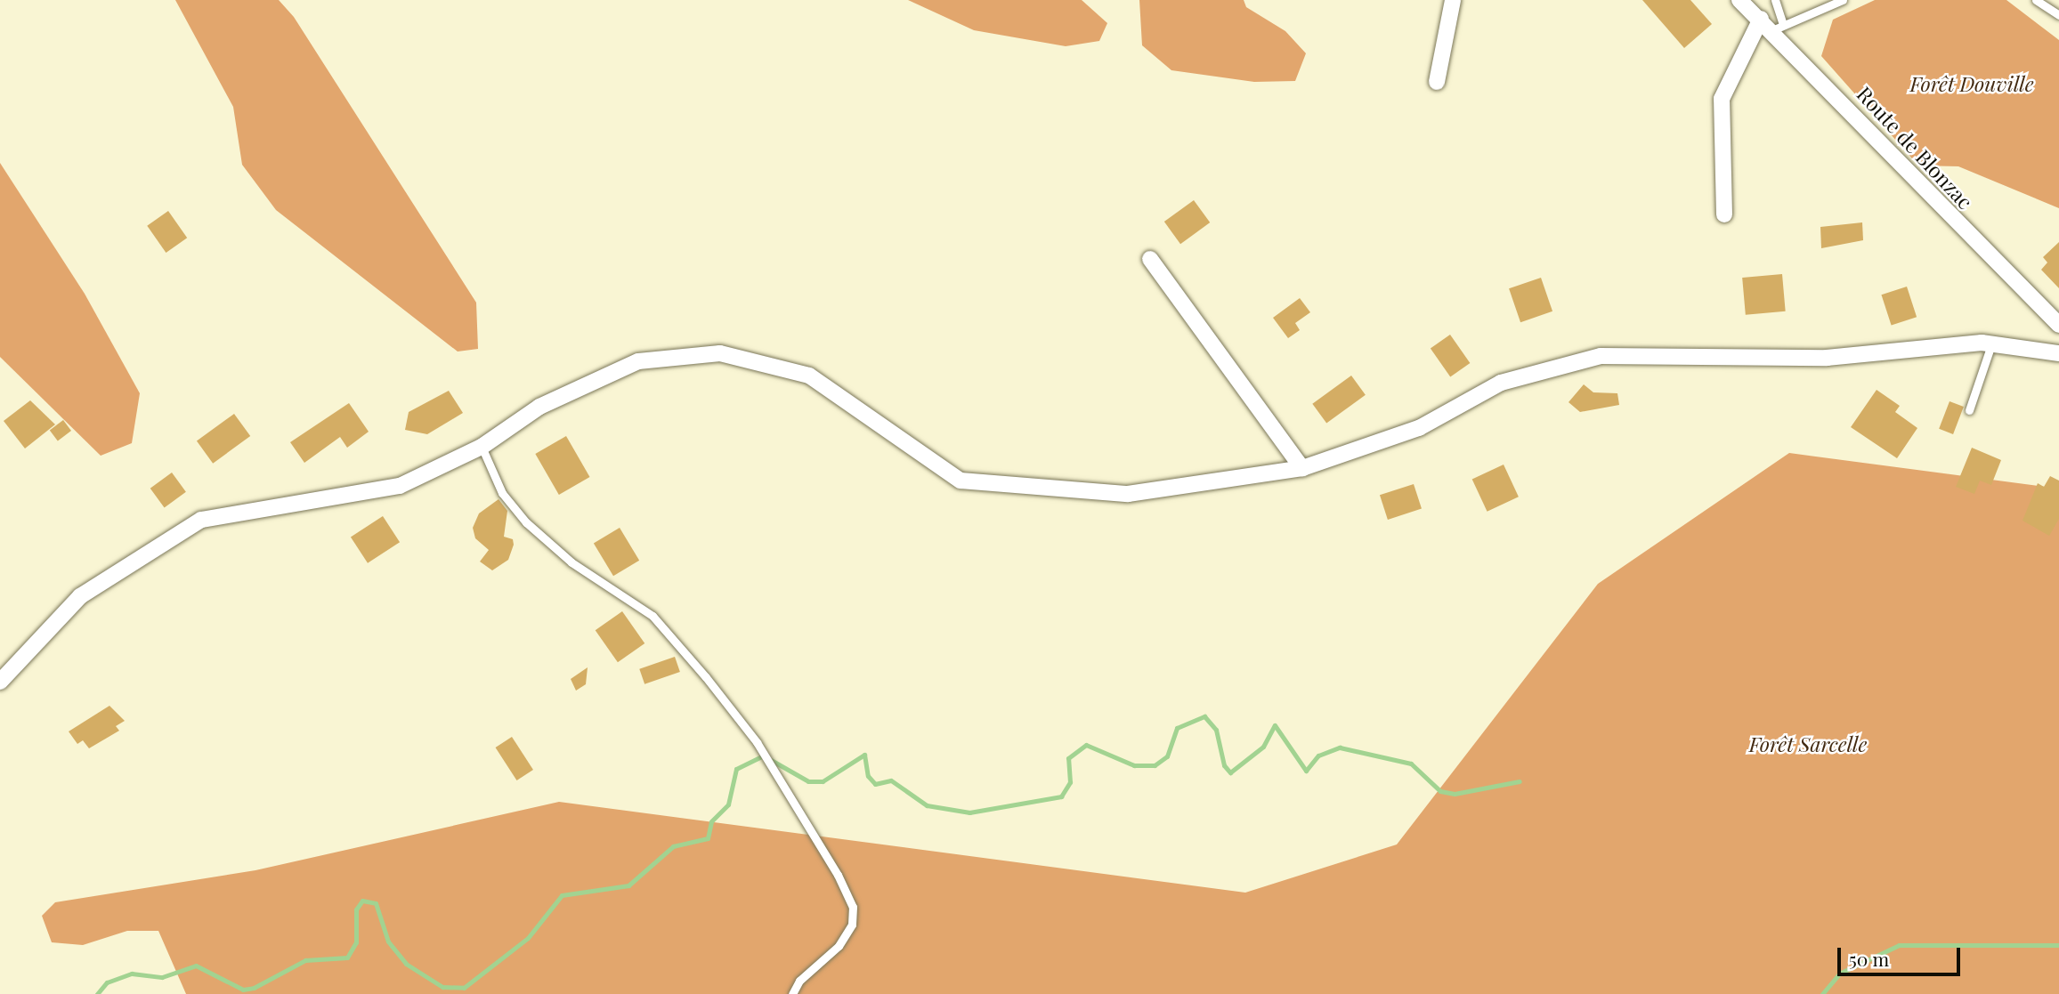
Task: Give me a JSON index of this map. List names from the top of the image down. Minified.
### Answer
{"streets":{"street":["Route de Blonzac"]},"parks":["Forêt Douville","Forêt Sarcelle"],"scale_bar":"50 m"}
